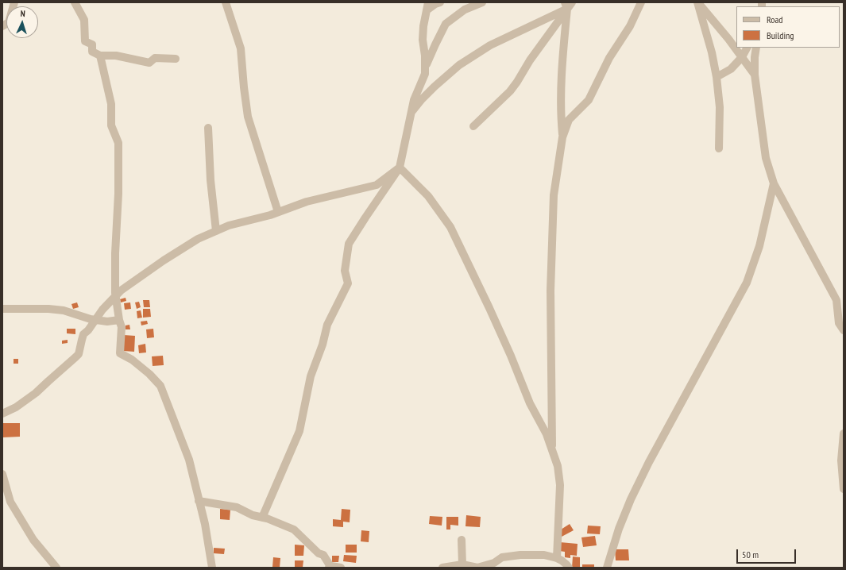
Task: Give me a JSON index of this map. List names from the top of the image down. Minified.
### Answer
{"legend":["Road","Building"],"scale_bar":"50 m","north":"top"}
